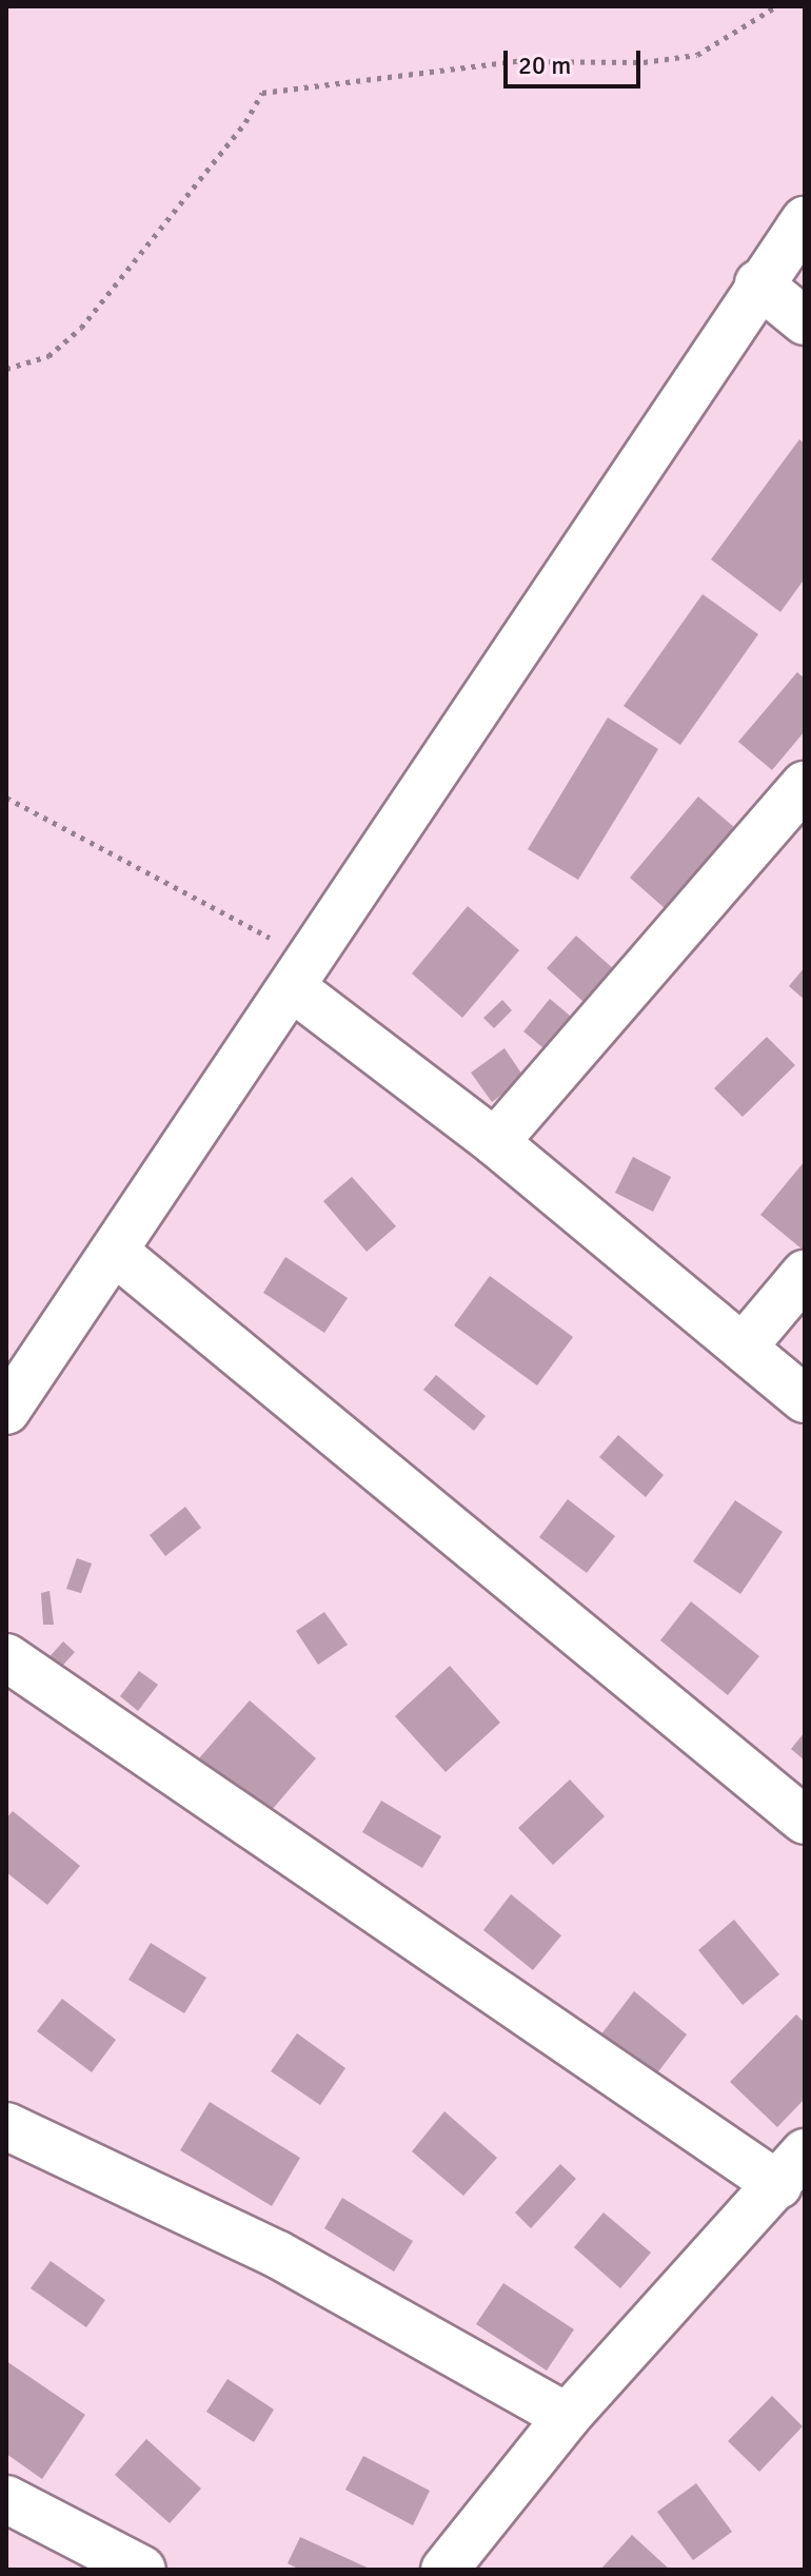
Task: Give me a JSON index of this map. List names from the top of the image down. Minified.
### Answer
{"scale_bar":"20 m"}
